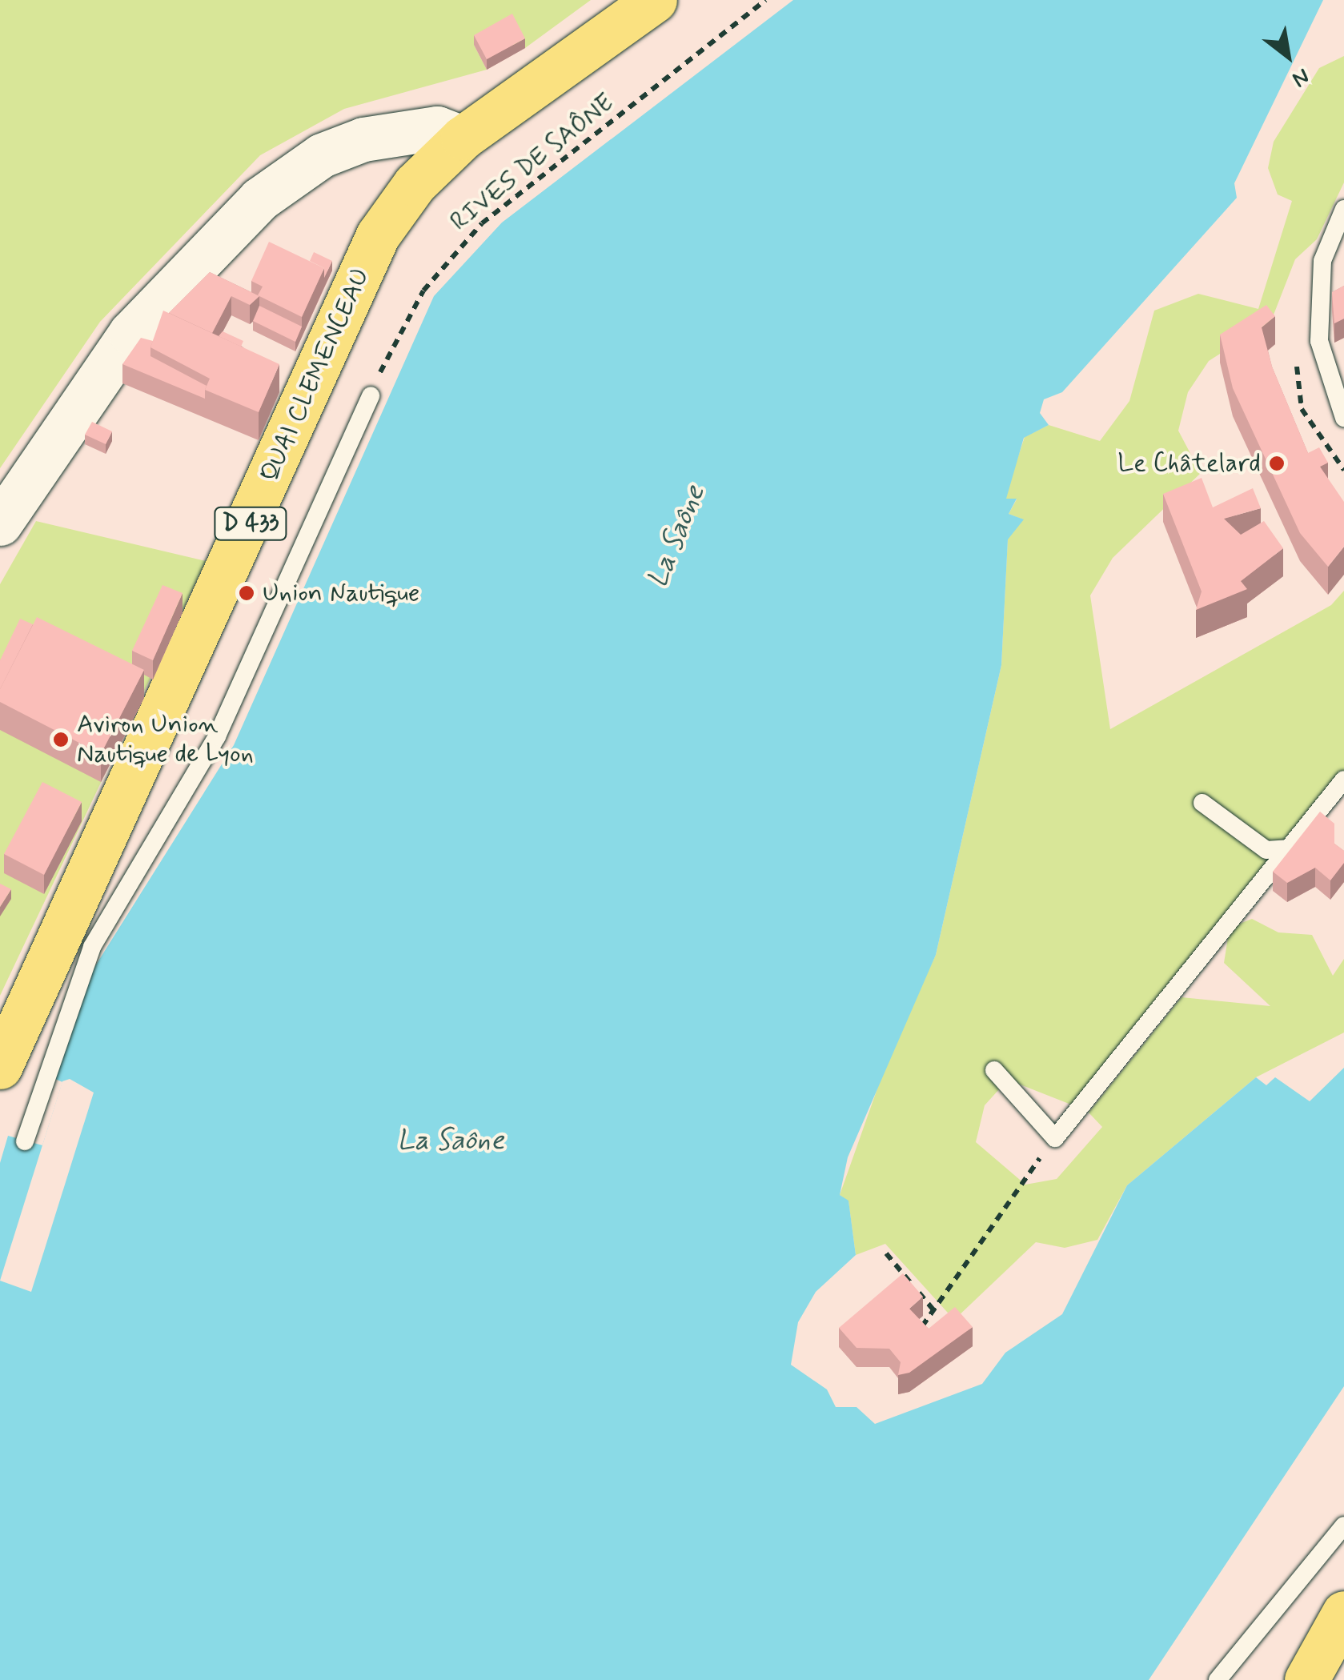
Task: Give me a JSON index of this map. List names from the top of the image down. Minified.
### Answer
{"streets":{"main road":["QUAI CLEMENCEAU","D 433"],"path":["RIVES DE SAÔNE"]},"water":["La Saône"],"places":["Le Châtelard","Union Nautique","Aviron Union Nautique de Lyon"],"north":"bottom right"}
